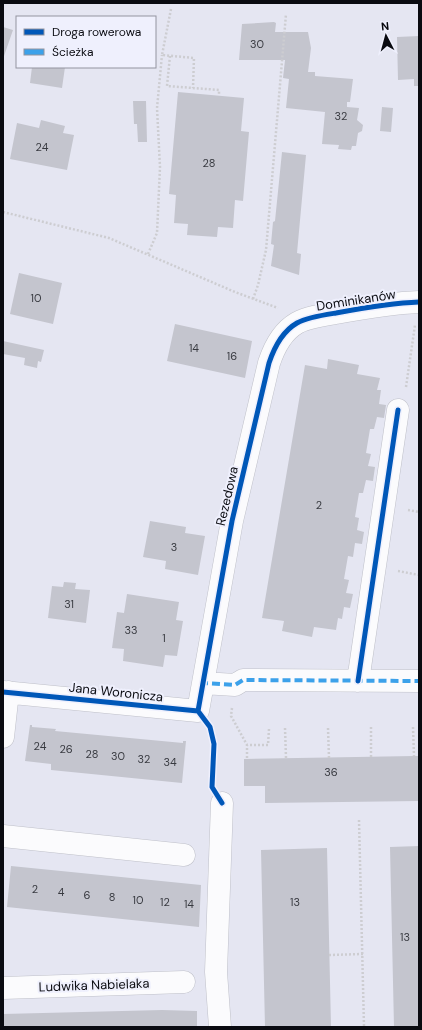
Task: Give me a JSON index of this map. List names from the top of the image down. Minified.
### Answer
{"streets":{"street":["Dominikanów","Rezedowa","Jana Woronicza","Ludwika Nabielaka"]},"crossings":[["Dominikanów","Rezedowa"],["Rezedowa","Jana Woronicza"]],"house_numbers":["30","32","24","28","10","14","16","2","3","31","33","1","24","26","28","30","32","34","36","2","4","6","8","10","12","13","14","13"],"legend":["Droga rowerowa","Ścieżka"],"north":"top"}
